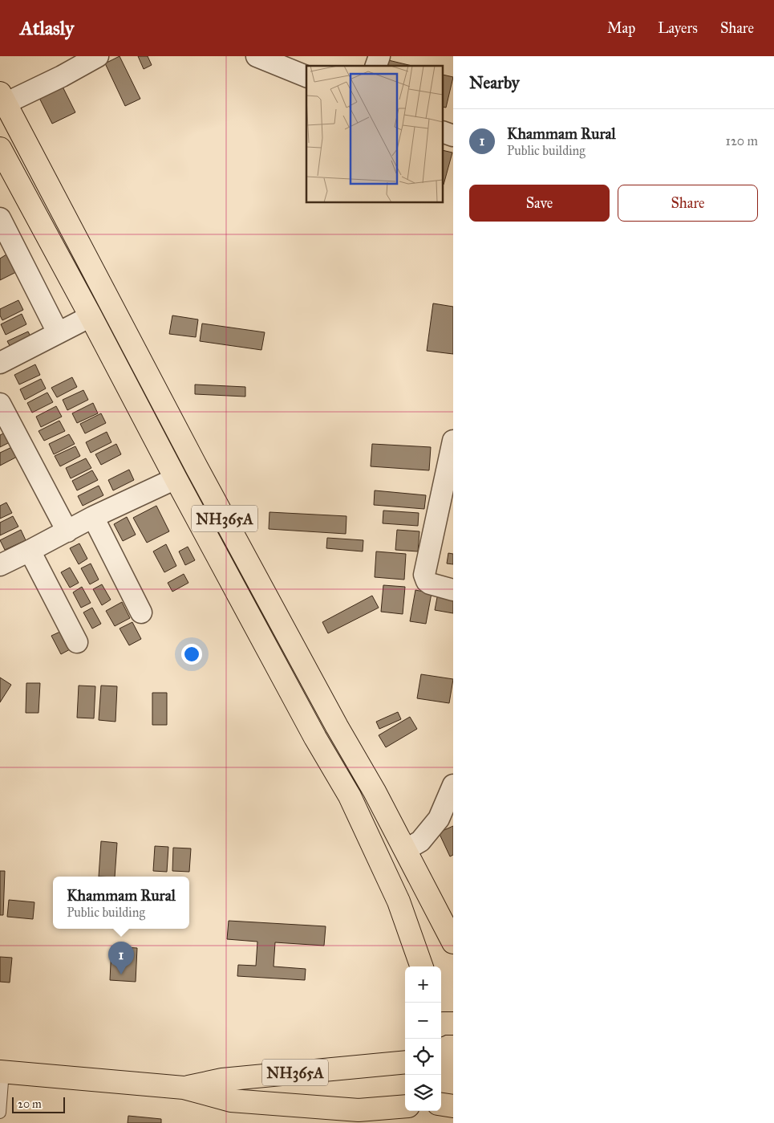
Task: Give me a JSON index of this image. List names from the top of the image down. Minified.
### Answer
{"streets":{"highway":["NH365A"]},"scale_bar":"20 m","page":{"header":"Atlasly","nav":["Map","Layers","Share"],"heading":"Nearby","list":[{"mark":"1","name":"Khammam Rural","note":"Public building","value":"120 m"}],"buttons":["Save","Share"],"popup":["Khammam Rural","Public building"],"pins":"1","map_buttons":["+","−"],"scale":"20 m"}}
